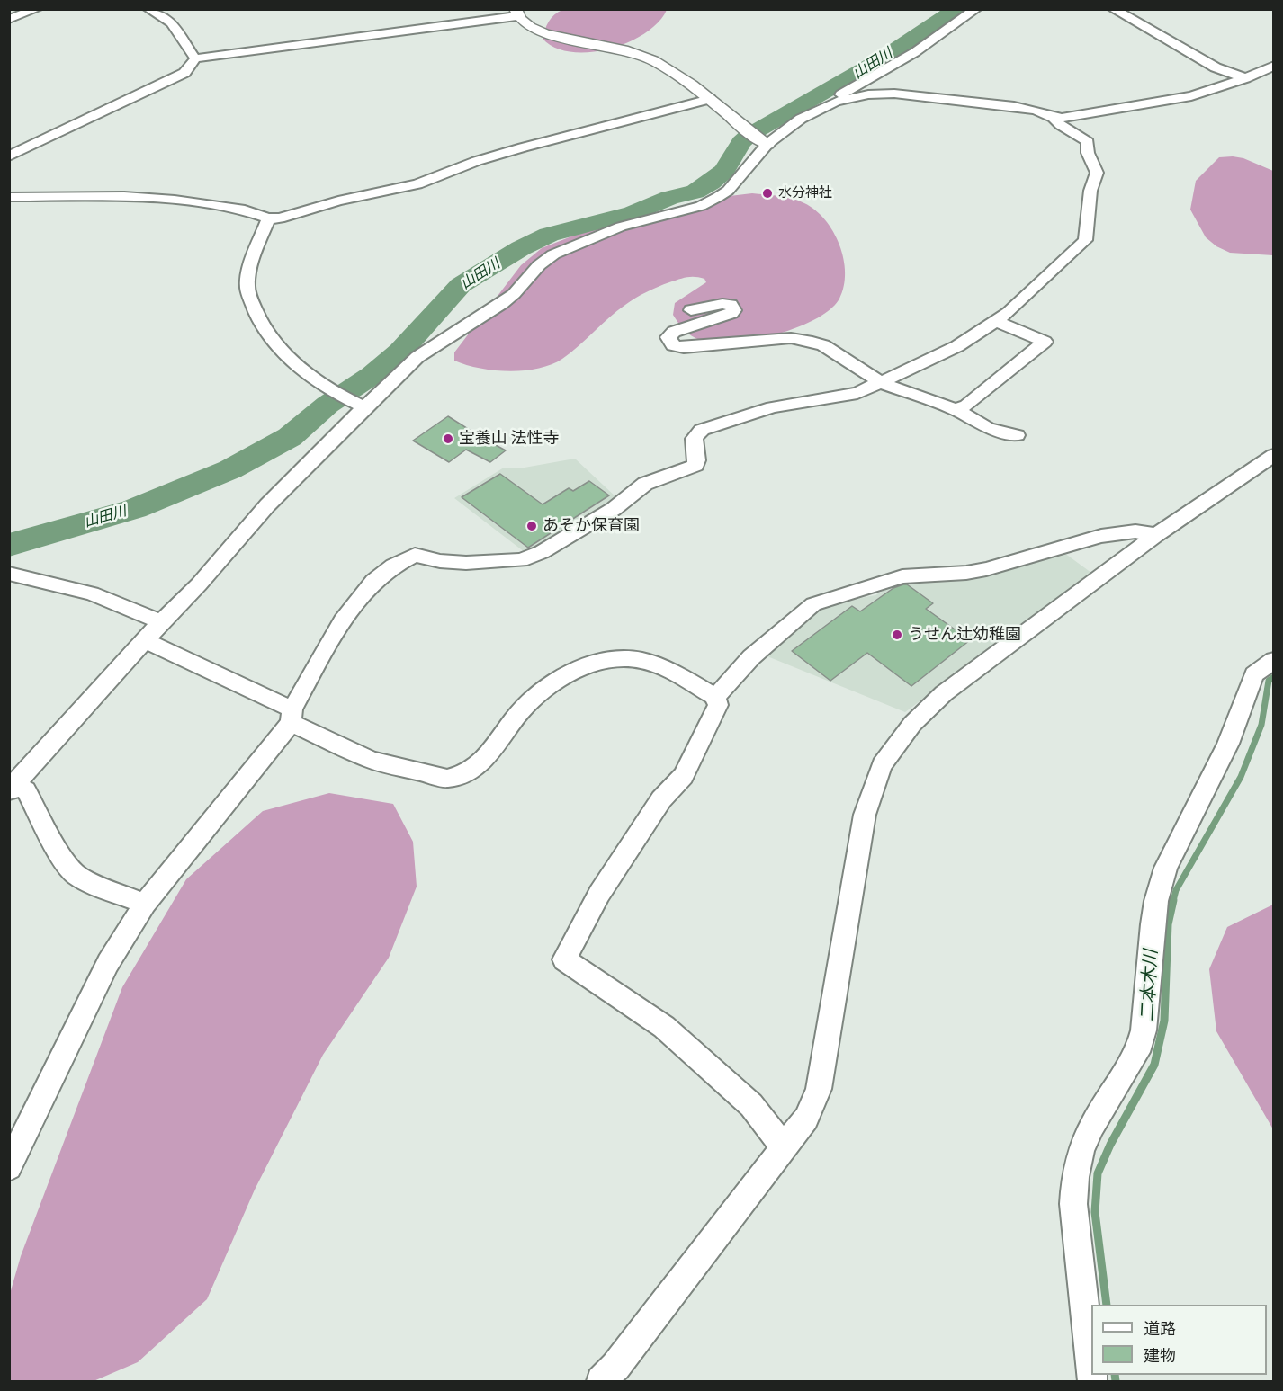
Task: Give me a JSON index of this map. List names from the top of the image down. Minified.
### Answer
{"water":["山田川","二本木川"],"places":["水分神社","宝養山 法性寺","あそか保育園","うせん辻幼稚園"],"legend":["道路","建物"]}
